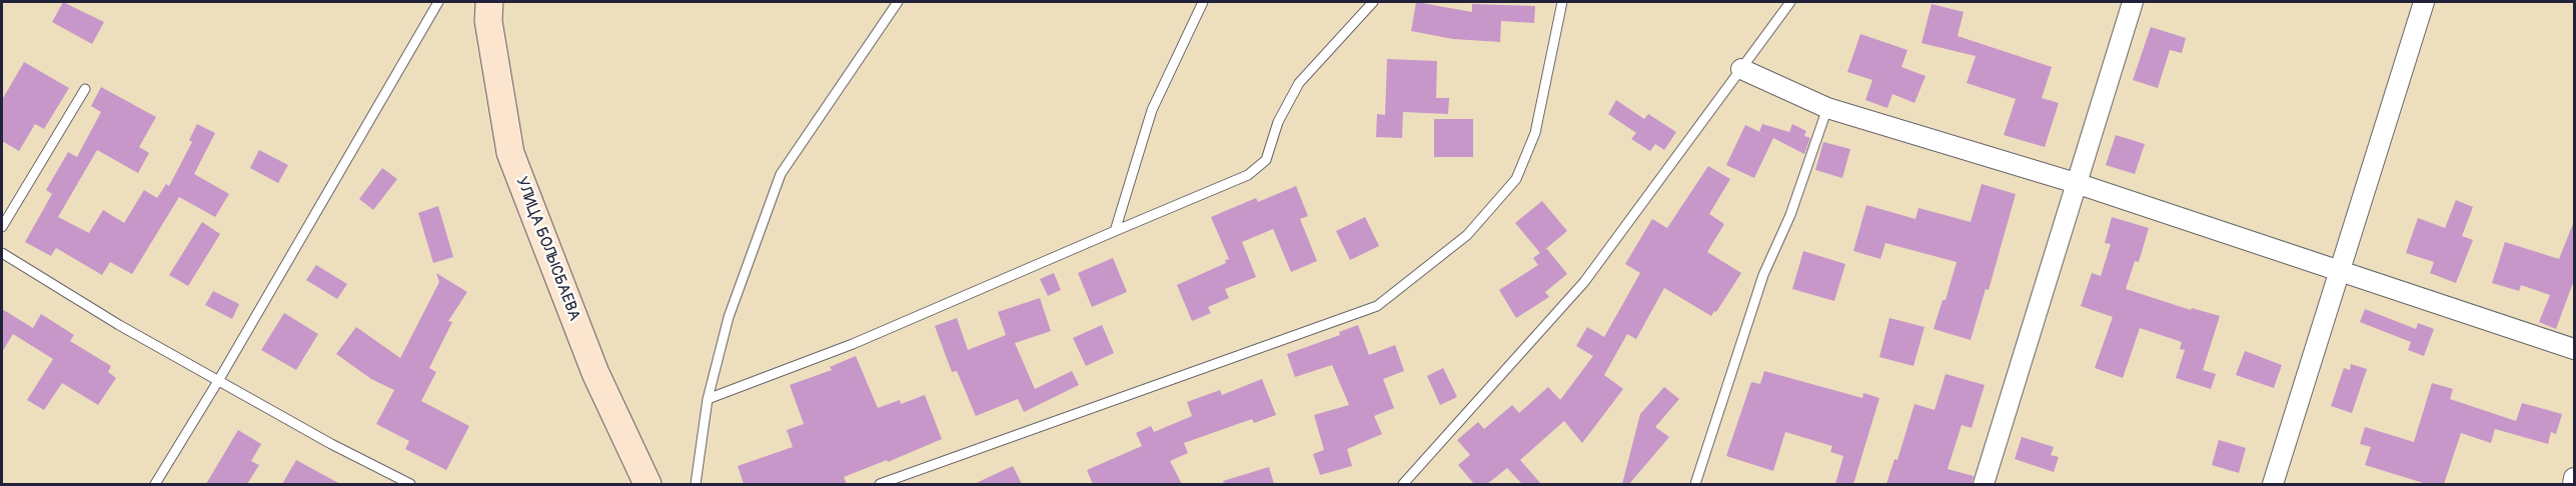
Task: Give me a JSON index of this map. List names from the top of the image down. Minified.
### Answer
{"streets":{"street":["УЛИЦА БОЛЫСБАЕВА"]}}
